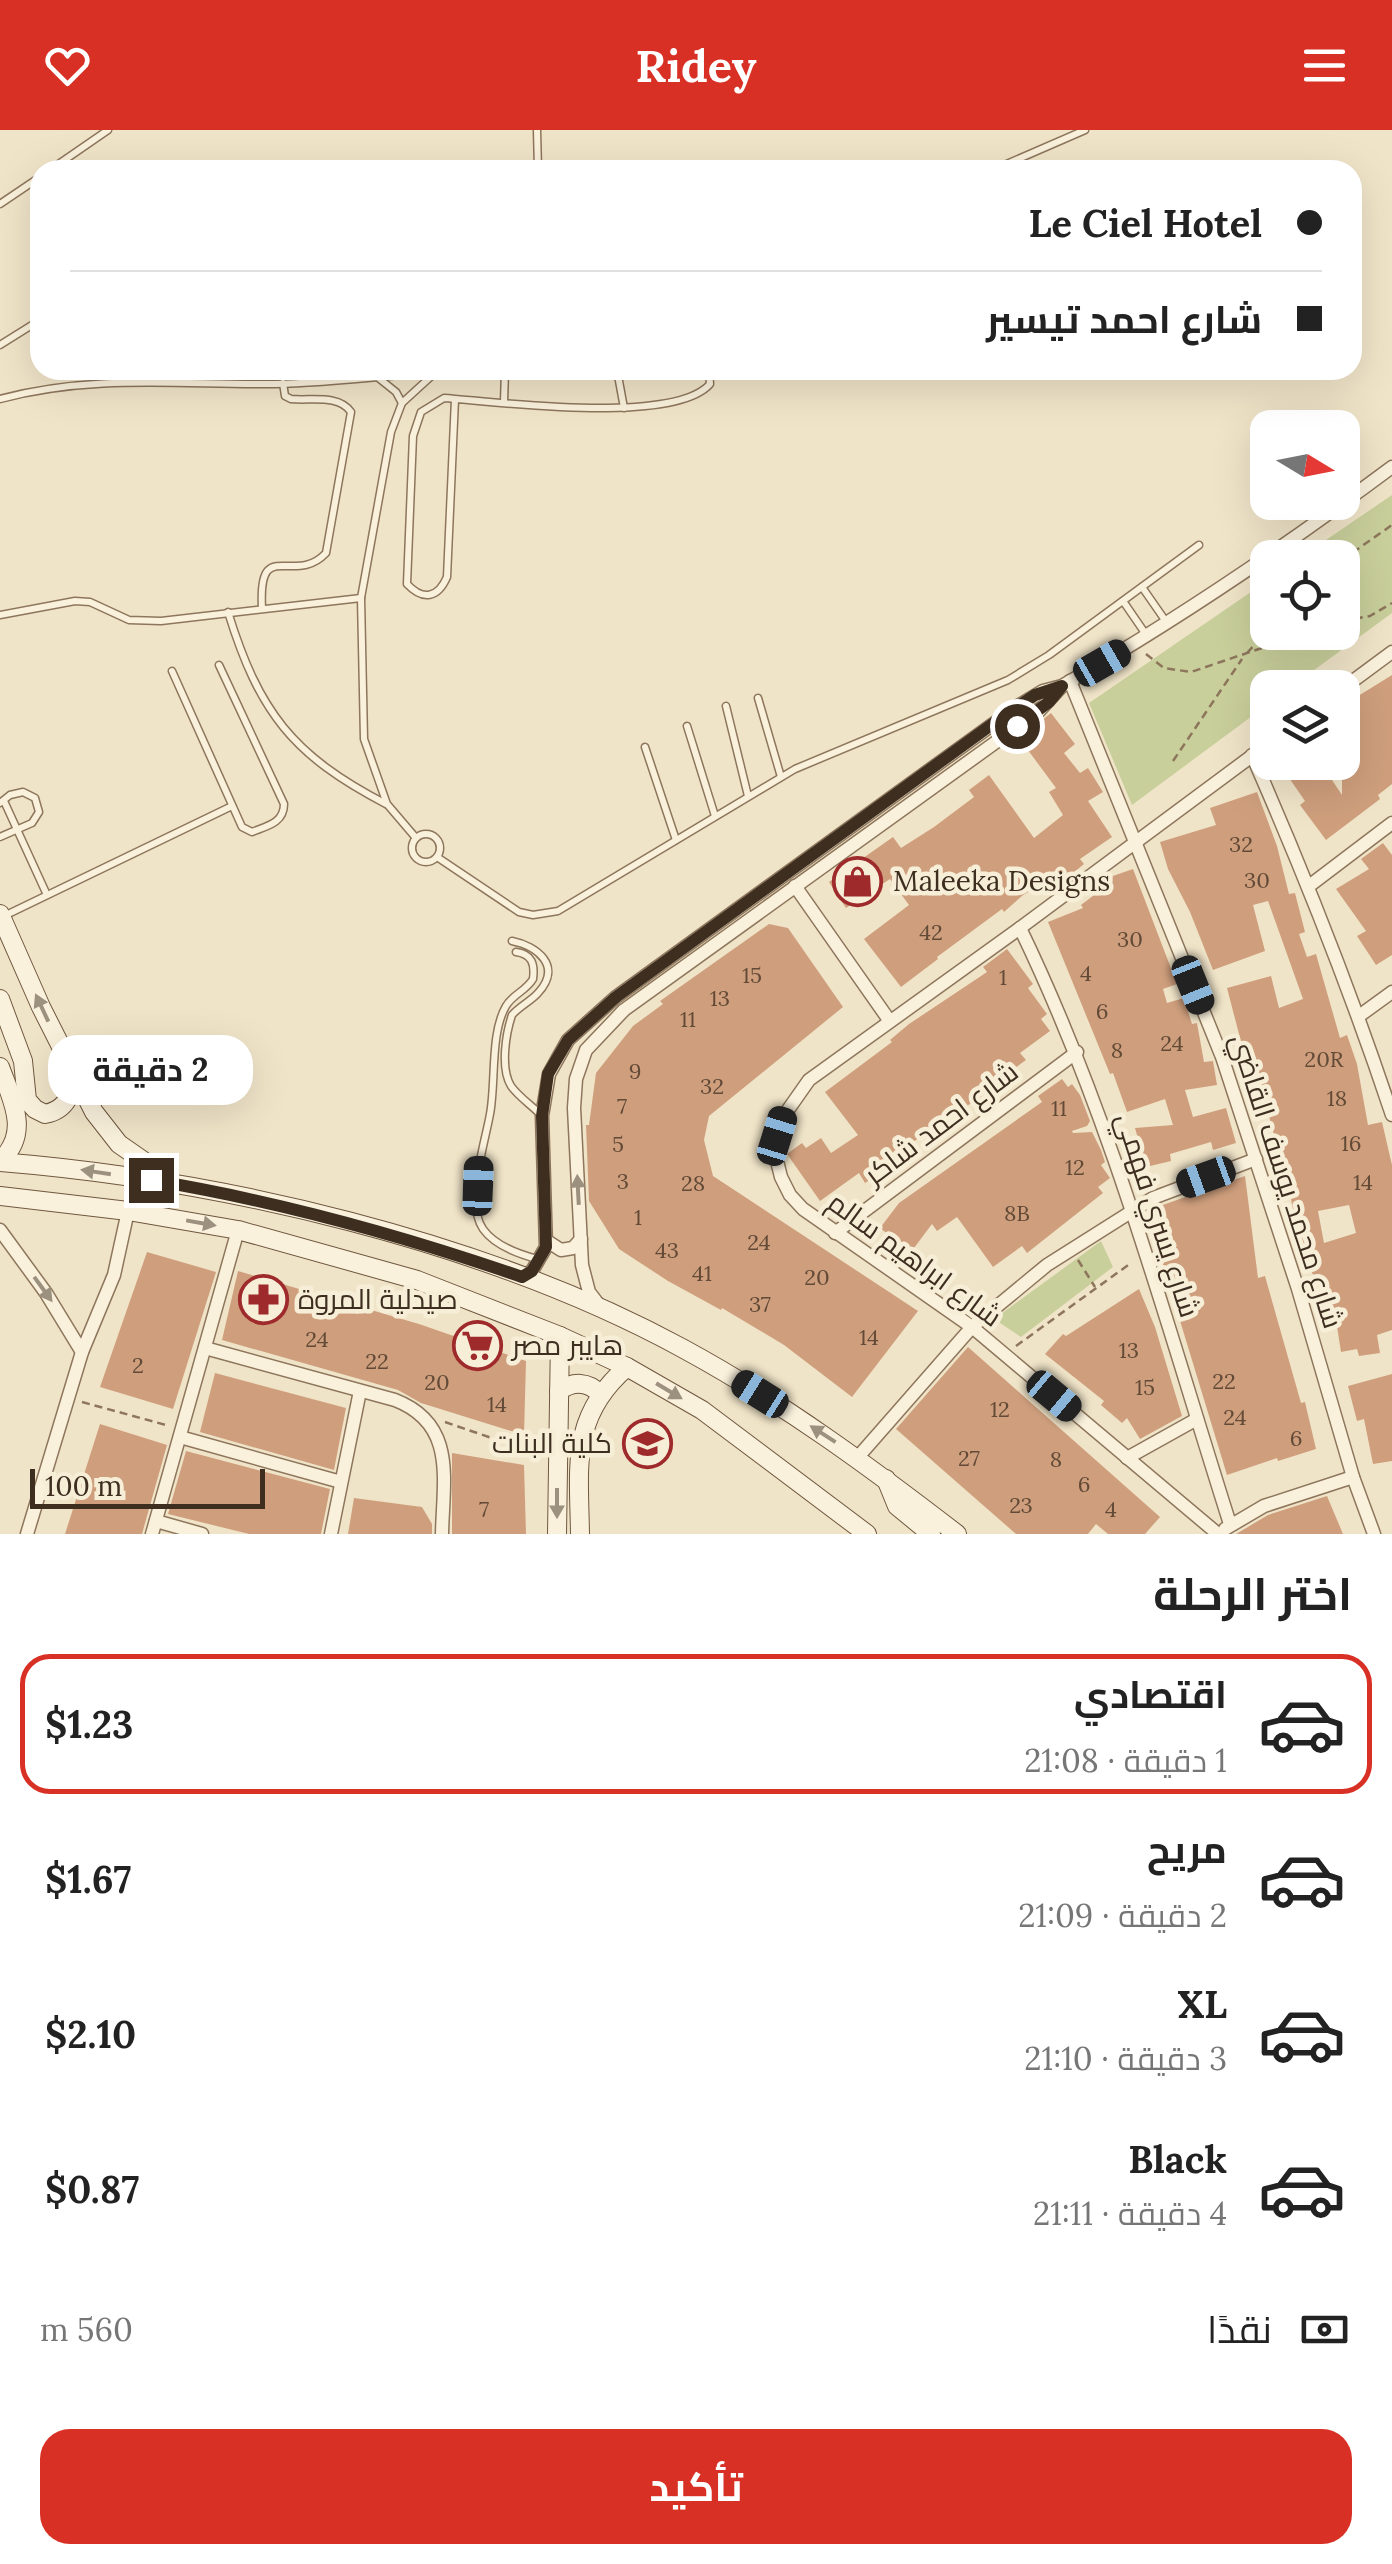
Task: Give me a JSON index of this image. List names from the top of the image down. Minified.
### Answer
{"streets":{"street":["شارع احمد شاكر","شارع محمد يوسف القاضي","شارع يسري فهمي","شارع ابراهيم سالم"]},"crossings":[["شارع احمد شاكر","شارع يسري فهمي"],["شارع احمد شاكر","شارع ابراهيم سالم"],["شارع محمد يوسف القاضي","شارع ابراهيم سالم"],["شارع يسري فهمي","شارع ابراهيم سالم"]],"places":{"shop":["Maleeka Designs"],"pharmacy":["صيدلية المروة"],"supermarket":["هايبر مصر"],"school or university":["كلية البنات"]},"house_numbers":["32","30","42","30","4","15","1","13","6","11","24","8","20R","9","32","18","7","11","16","5","12","3","14","28","8B","1","24","43","41","20","37","14","24","13","22","2","22","20","15","14","12","24","6","27","8","6","23","7","4"],"scale_bar":"100 m","north":"right","page":{"header":"Ridey","banner":["Le Ciel Hotel","شارع احمد تيسير"],"bubble":"2 دقيقة","scale":"100 m","heading":"اختر الرحلة","list":[{"name":"اقتصادي","note":"1 دقيقة · 21:08","value":"$1.23"},{"name":"مريح","note":"2 دقيقة · 21:09","value":"$1.67"},{"name":"XL","note":"3 دقيقة · 21:10","value":"$2.10"},{"name":"Black","note":"4 دقيقة · 21:11","value":"$0.87"}],"pay":["نقدًا","560 m"],"buttons":"تأكيد"}}
